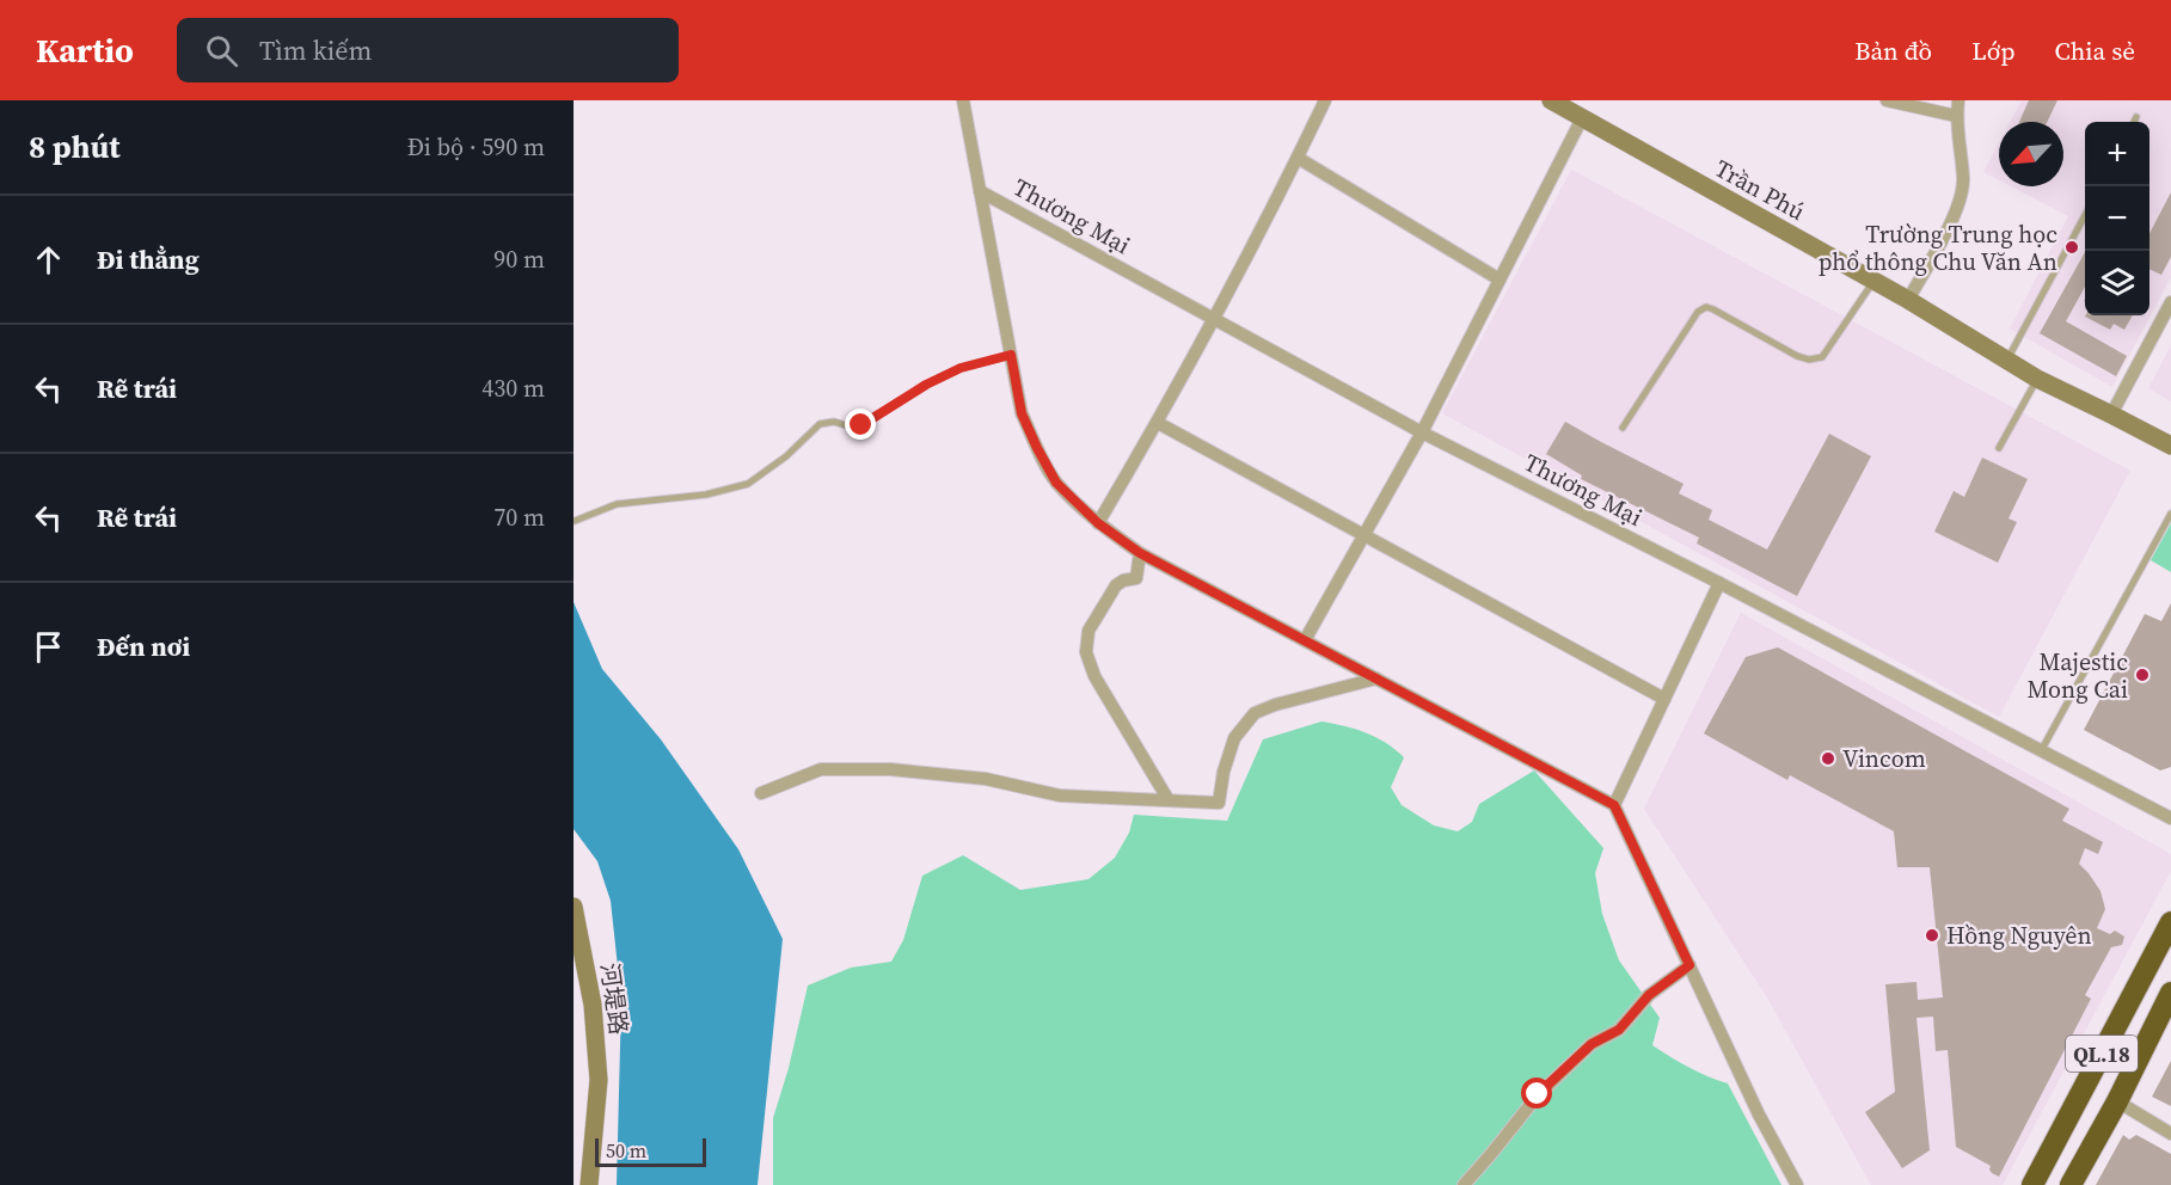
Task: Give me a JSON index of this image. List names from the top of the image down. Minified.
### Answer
{"streets":{"highway":["QL.18"],"street":["Trần Phú","Thương Mại","河堤路"]},"places":["Trường Trung học phổ thông Chu Văn An","Majestic Mong Cai","Vincom","Hồng Nguyên"],"scale_bar":"50 m","north":"bottom left","page":{"header":"Kartio","search":"Tìm kiếm","nav":["Bản đồ","Lớp","Chia sẻ"],"heading":["8 phút","Đi bộ · 590 m"],"map_buttons":["+","−"],"list":[["Đi thẳng","90 m"],["Rẽ trái","430 m"],["Rẽ trái","70 m"],"Đến nơi"],"scale":"50 m"}}
